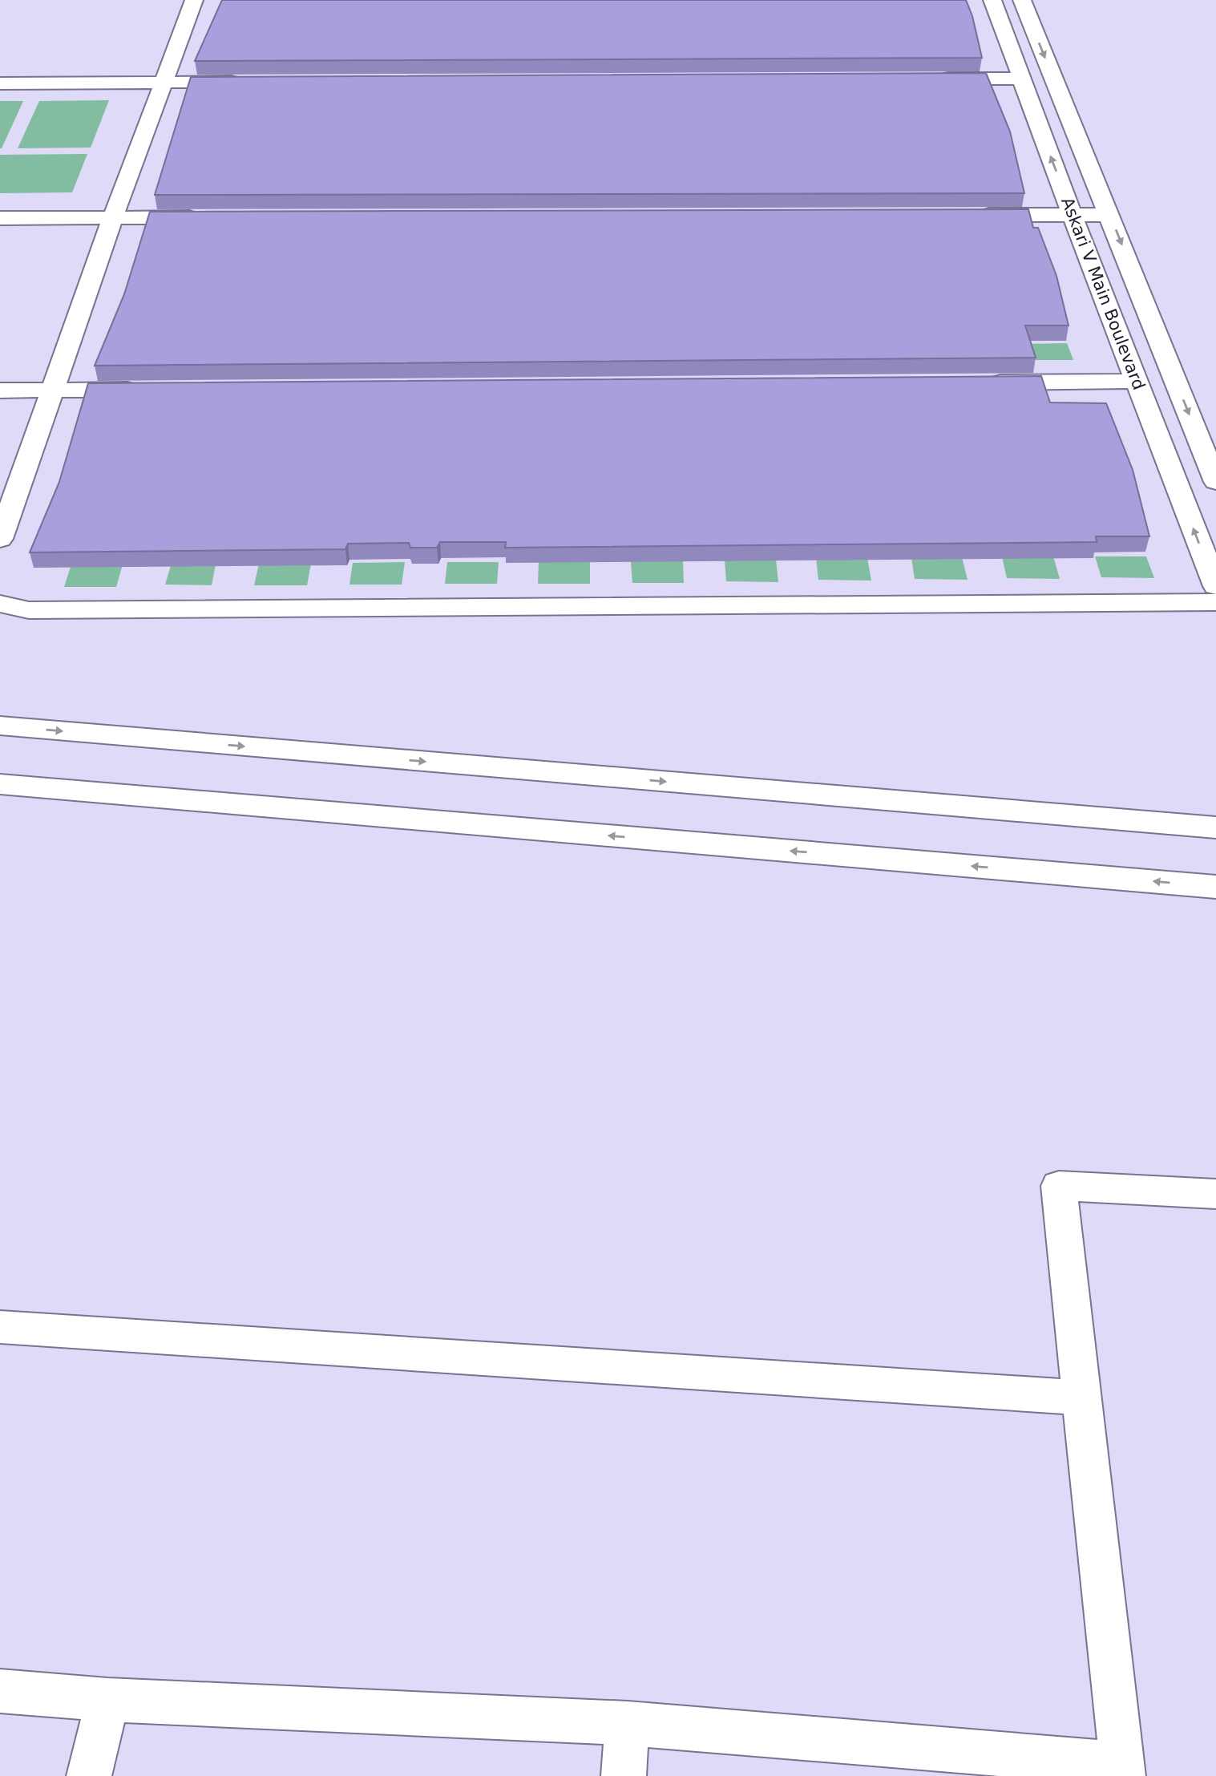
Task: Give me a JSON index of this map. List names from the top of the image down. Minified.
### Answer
{"streets":{"main road":["Askari V Main Boulevard"]}}
